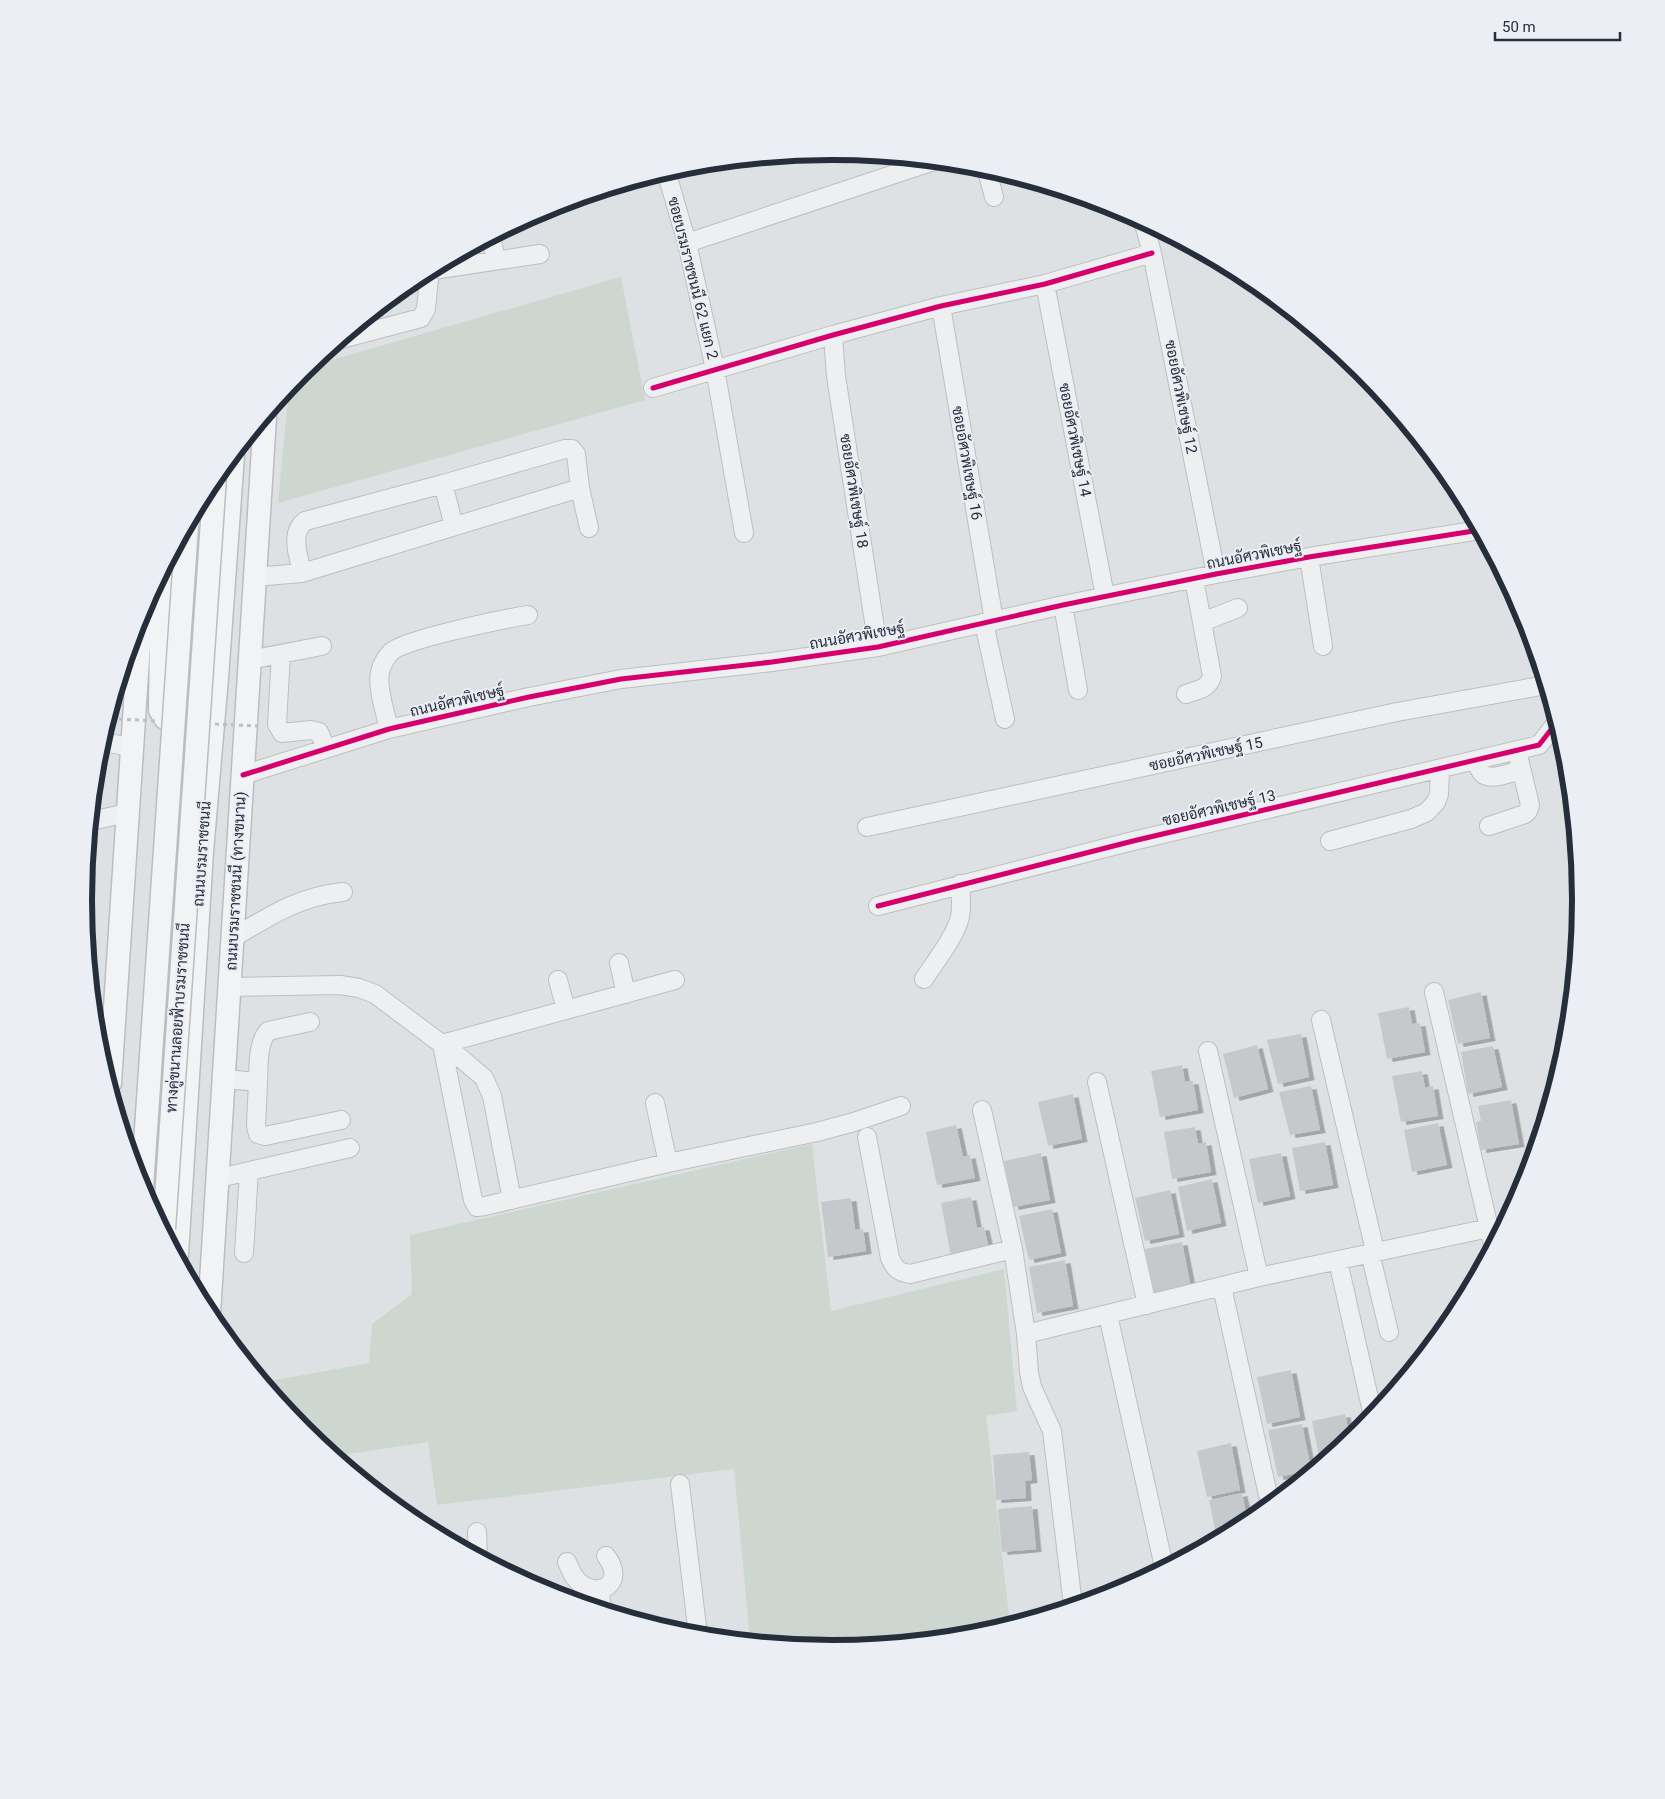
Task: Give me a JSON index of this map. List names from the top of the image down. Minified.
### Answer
{"streets":{"main road":["ถนนบรมราชชนนี","ถนนบรมราชชนนี (ทางขนาน)","ทางคู่ขนานลอยฟ้าบรมราชชนนี"],"street":["ซอยบรมราชชนนี 62 แยก 2","ซอยอัศวพิเชษฐ์ 12","ซอยอัศวพิเชษฐ์ 14","ซอยอัศวพิเชษฐ์ 16","ซอยอัศวพิเชษฐ์ 18","ถนนอัศวพิเชษฐ์","ซอยอัศวพิเชษฐ์ 15","ซอยอัศวพิเชษฐ์ 13"]},"crossings":[["ซอยอัศวพิเชษฐ์ 12","ถนนอัศวพิเชษฐ์"],["ซอยอัศวพิเชษฐ์ 14","ถนนอัศวพิเชษฐ์"],["ซอยอัศวพิเชษฐ์ 16","ถนนอัศวพิเชษฐ์"],["ซอยอัศวพิเชษฐ์ 18","ถนนอัศวพิเชษฐ์"],["ถนนอัศวพิเชษฐ์","ถนนบรมราชชนนี (ทางขนาน)"]],"scale_bar":"50 m"}
